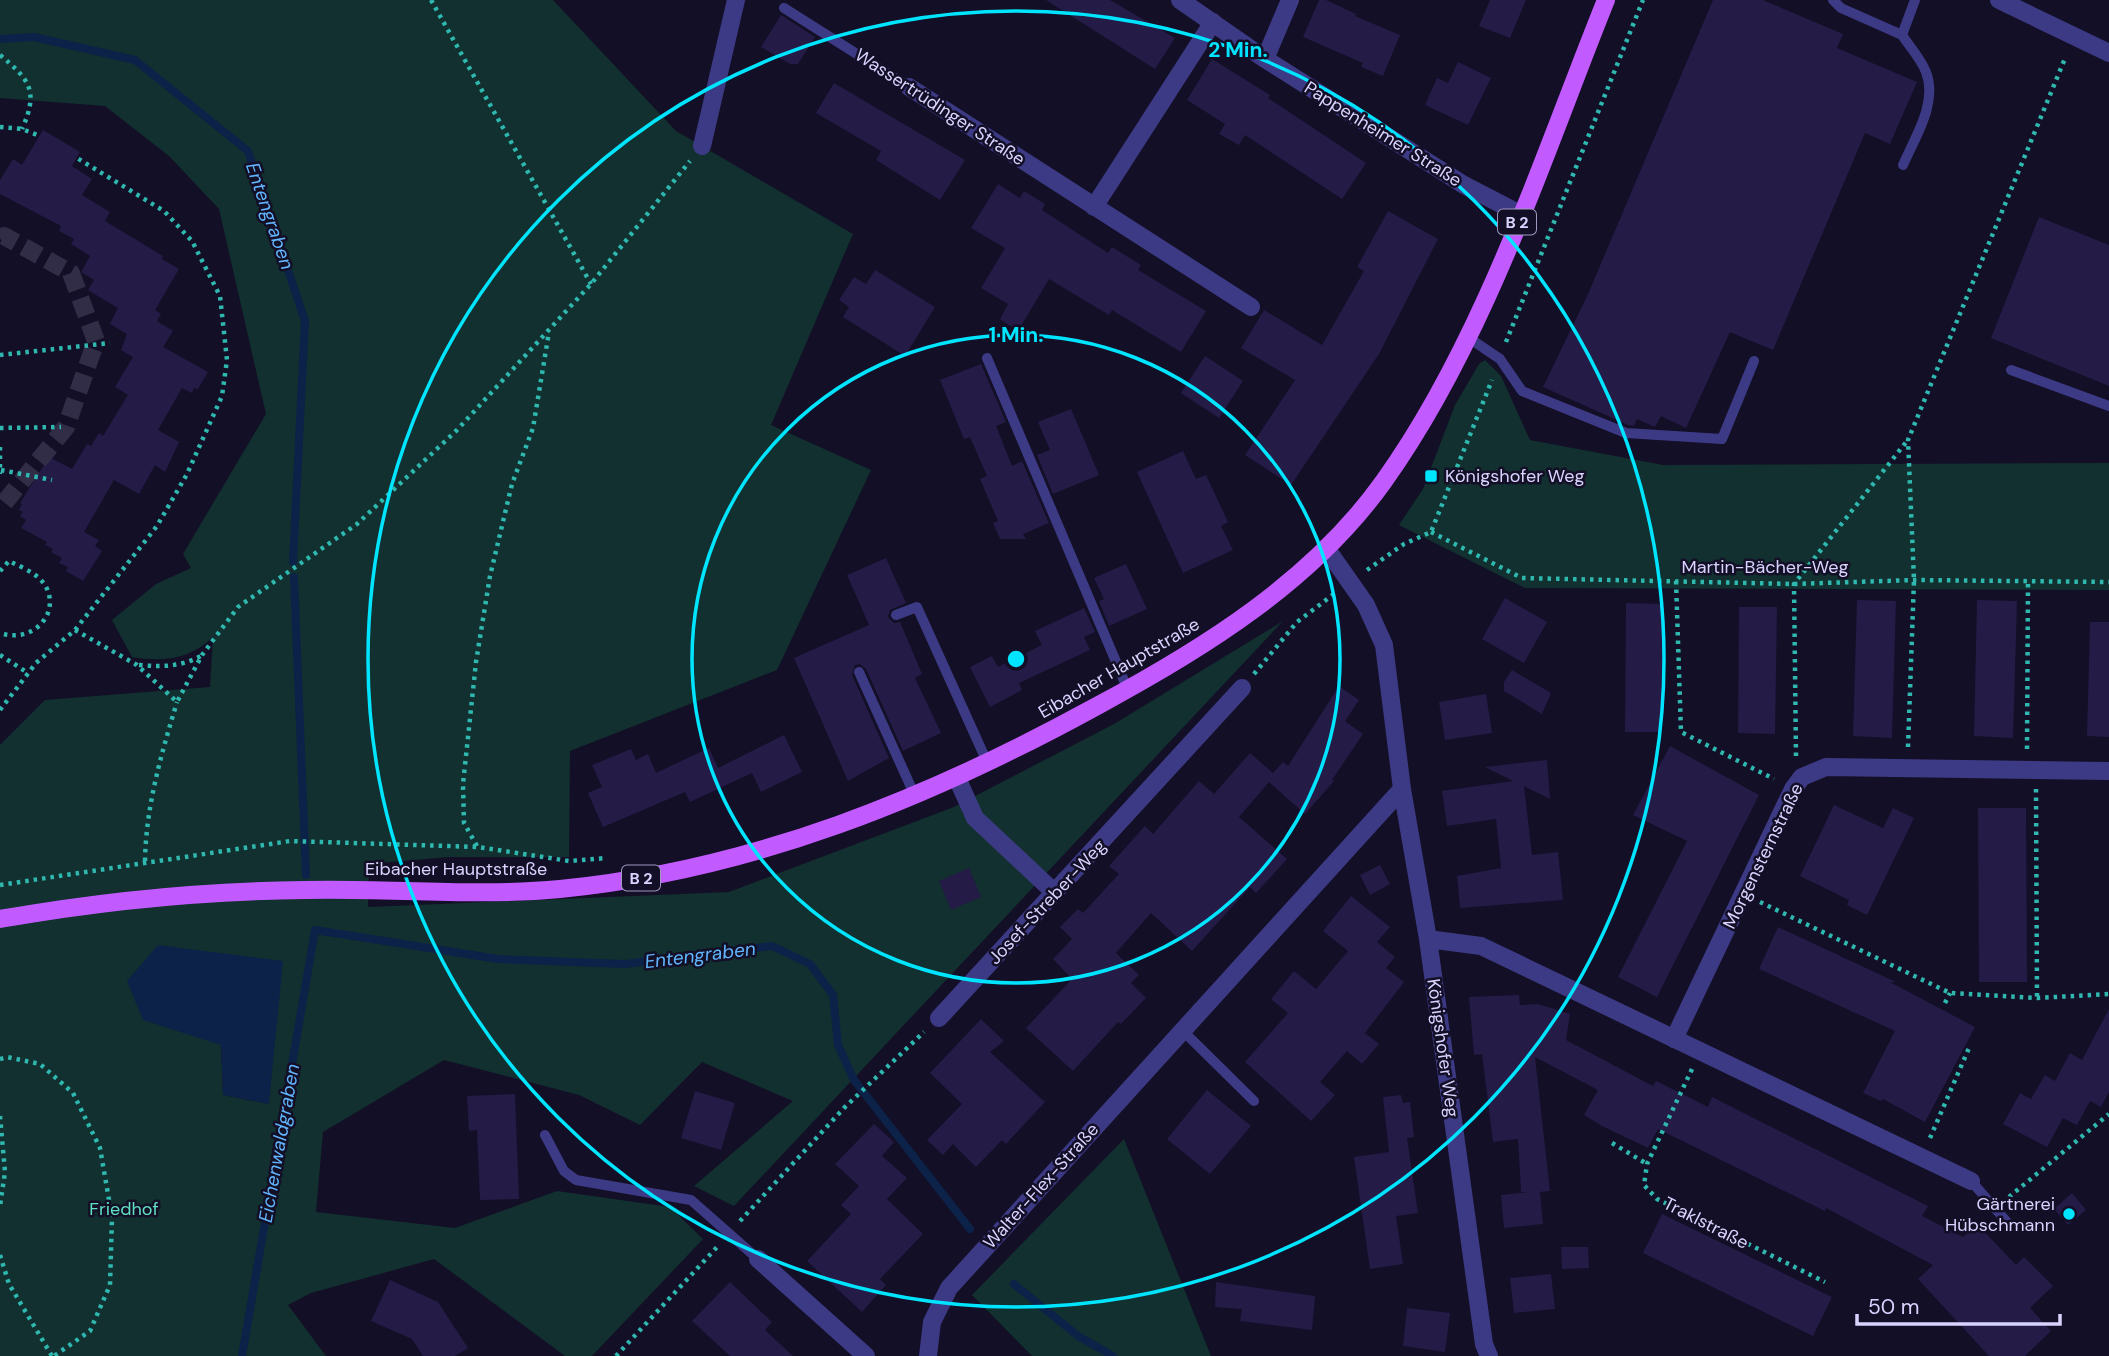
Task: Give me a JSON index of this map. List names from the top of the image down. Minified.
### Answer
{"streets":{"main road":["B 2","Eibacher Hauptstraße"],"street":["Wassertrüdinger Straße","Pappenheimer Straße","Morgensternstraße","Josef-Streber-Weg","Königshofer Weg","Walter-Flex-Straße"],"path":["Martin-Bächer-Weg","Traklstraße"]},"crossings":[["Pappenheimer Straße","Eibacher Hauptstraße"],["Eibacher Hauptstraße","Königshofer Weg"],["Königshofer Weg","Walter-Flex-Straße"]],"water":["Entengraben","Eichenwaldgraben"],"parks":["Friedhof"],"places":{"transit":["Königshofer Weg"],"other":["Gärtnerei Hübschmann"]},"scale_bar":"50 m","rings":["2 Min.","1 Min."]}
